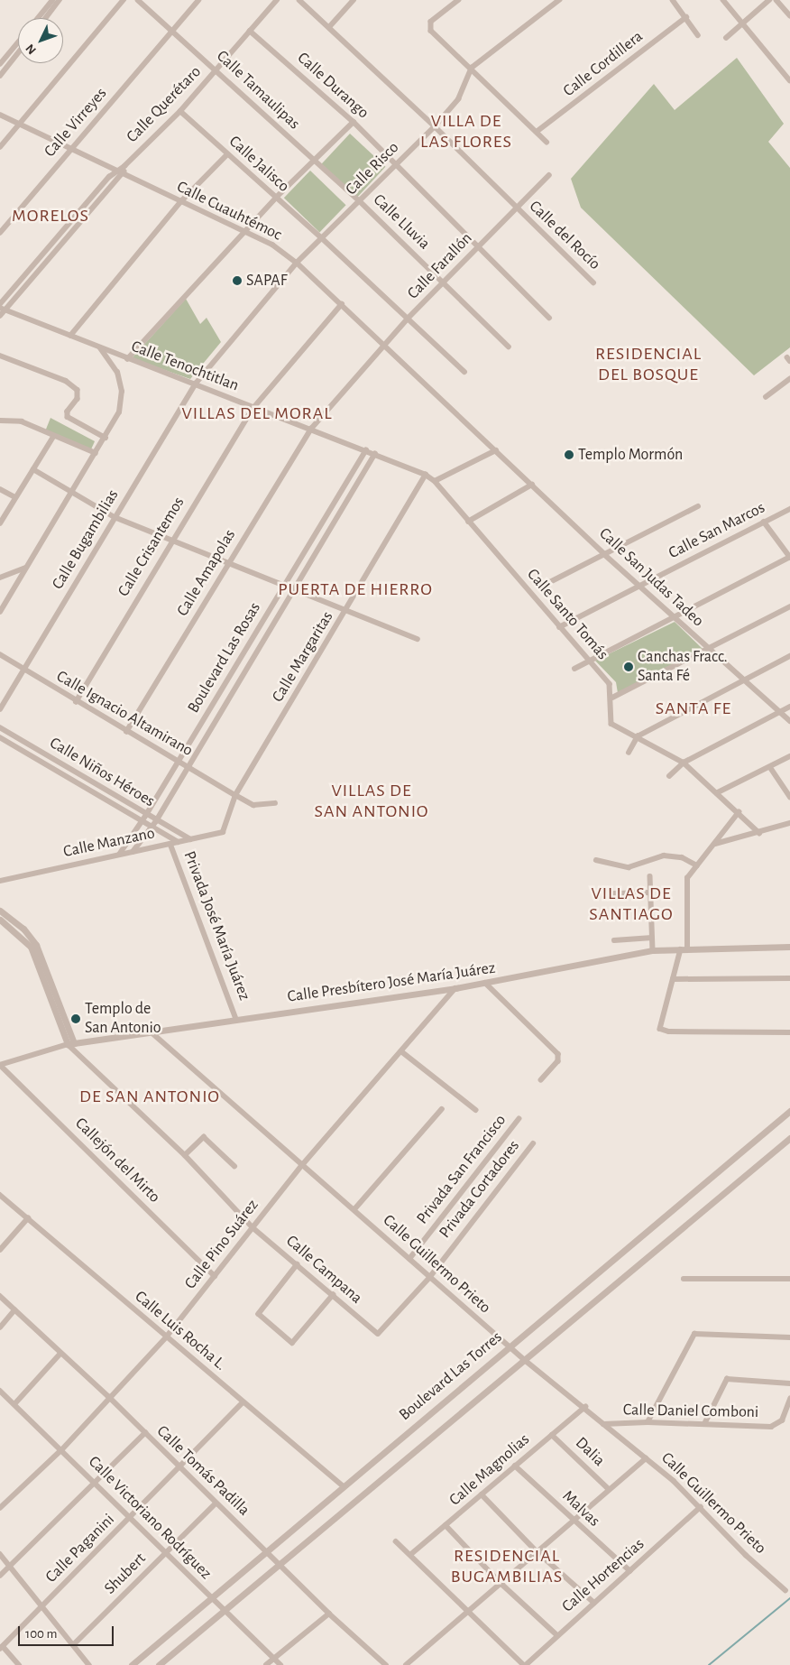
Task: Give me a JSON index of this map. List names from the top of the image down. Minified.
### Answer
{"streets":{"street":["Calle Cordillera","Calle Durango","Calle Tamaulipas","Calle Querétaro","Calle Virreyes","Calle Jalisco","Calle Risco","Calle Cuauhtémoc","Calle Lluvia","Calle del Rocío","Calle Farallón","Calle Tenochtitlan","Calle San Marcos","Calle Bugambilias","Calle Crisantemos","Calle Amapolas","Calle San Judas Tadeo","Calle Santo Tomás","Calle Margaritas","Boulevard Las Rosas","Calle Ignacio Altamirano","Calle Niños Héroes","Calle Manzano","Privada José María Juárez","Calle Presbítero José María Juárez","Callejón del Mirto","Privada San Francisco","Privada Cortadores","Calle Pino Suárez","Calle Guillermo Prieto","Calle Campana","Calle Luis Rocha L.","Boulevard Las Torres","Calle Daniel Comboni","Dalia","Calle Magnolias","Calle Tomás Padilla","Malvas","Calle Victoriano Rodríguez","Calle Paganini","Shubert","Calle Hortencias"]},"crossings":[["Calle Durango","Calle Querétaro"],["Calle Durango","Calle Risco"],["Calle Durango","Calle Farallón"],["Calle Tamaulipas","Calle Querétaro"],["Calle Tamaulipas","Calle Virreyes"],["Calle Tamaulipas","Calle Risco"],["Calle Tamaulipas","Calle Lluvia"],["Calle Querétaro","Calle Jalisco"],["Calle Querétaro","Calle Cuauhtémoc"],["Calle Virreyes","Calle Cuauhtémoc"],["Calle Jalisco","Calle Risco"],["Calle Jalisco","Calle Farallón"],["Calle Risco","Calle Cuauhtémoc"],["Calle Risco","Calle Lluvia"],["Calle Risco","Calle del Rocío"],["Calle Risco","Calle Bugambilias"],["Calle Cuauhtémoc","Calle Farallón"],["Calle Cuauhtémoc","Calle Bugambilias"],["Calle Cuauhtémoc","Calle Crisantemos"],["Calle Cuauhtémoc","Calle San Judas Tadeo"],["Calle Lluvia","Calle Farallón"],["Calle del Rocío","Calle Farallón"],["Calle Farallón","Calle Tenochtitlan"],["Calle Farallón","Calle Amapolas"],["Calle Tenochtitlan","Calle Bugambilias"],["Calle Tenochtitlan","Calle Crisantemos"],["Calle Tenochtitlan","Calle Amapolas"],["Calle Tenochtitlan","Calle Santo Tomás"],["Calle Tenochtitlan","Calle Margaritas"],["Calle Tenochtitlan","Boulevard Las Rosas"],["Calle San Marcos","Calle San Judas Tadeo"],["Calle San Marcos","Calle Santo Tomás"],["Calle Bugambilias","Calle Ignacio Altamirano"],["Calle Crisantemos","Calle Ignacio Altamirano"],["Calle Amapolas","Calle Ignacio Altamirano"],["Calle Margaritas","Calle Ignacio Altamirano"],["Calle Margaritas","Calle Manzano"],["Boulevard Las Rosas","Calle Ignacio Altamirano"],["Boulevard Las Rosas","Calle Niños Héroes"],["Boulevard Las Rosas","Calle Manzano"],["Calle Niños Héroes","Calle Manzano"],["Calle Manzano","Privada José María Juárez"],["Privada José María Juárez","Calle Presbítero José María Juárez"],["Calle Presbítero José María Juárez","Callejón del Mirto"],["Calle Presbítero José María Juárez","Calle Pino Suárez"],["Calle Presbítero José María Juárez","Calle Guillermo Prieto"],["Calle Presbítero José María Juárez","Calle Campana"],["Callejón del Mirto","Calle Pino Suárez"],["Privada San Francisco","Calle Guillermo Prieto"],["Privada Cortadores","Calle Guillermo Prieto"],["Privada Cortadores","Calle Campana"],["Calle Pino Suárez","Calle Guillermo Prieto"],["Calle Pino Suárez","Calle Campana"],["Calle Pino Suárez","Calle Luis Rocha L."],["Calle Pino Suárez","Calle Tomás Padilla"],["Calle Pino Suárez","Calle Victoriano Rodríguez"],["Calle Guillermo Prieto","Boulevard Las Torres"],["Calle Guillermo Prieto","Calle Daniel Comboni"],["Calle Guillermo Prieto","Calle Magnolias"],["Calle Guillermo Prieto","Calle Hortencias"],["Calle Luis Rocha L.","Boulevard Las Torres"],["Calle Luis Rocha L.","Calle Paganini"],["Boulevard Las Torres","Calle Tomás Padilla"],["Boulevard Las Torres","Calle Victoriano Rodríguez"],["Dalia","Calle Magnolias"],["Calle Magnolias","Malvas"],["Calle Tomás Padilla","Calle Paganini"],["Calle Tomás Padilla","Shubert"],["Malvas","Calle Hortencias"],["Calle Victoriano Rodríguez","Calle Paganini"],["Calle Victoriano Rodríguez","Shubert"]],"districts":["VILLA DE LAS FLORES","MORELOS","RESIDENCIAL DEL BOSQUE","VILLAS DEL MORAL","PUERTA DE HIERRO","SANTA FE","VILLAS DE SAN ANTONIO","VILLAS DE SANTIAGO","DE SAN ANTONIO","RESIDENCIAL BUGAMBILIAS"],"places":["SAPAF","Templo Mormón","Canchas Fracc. Santa Fé","Templo de San Antonio"],"scale_bar":"100 m","north":"bottom left"}
